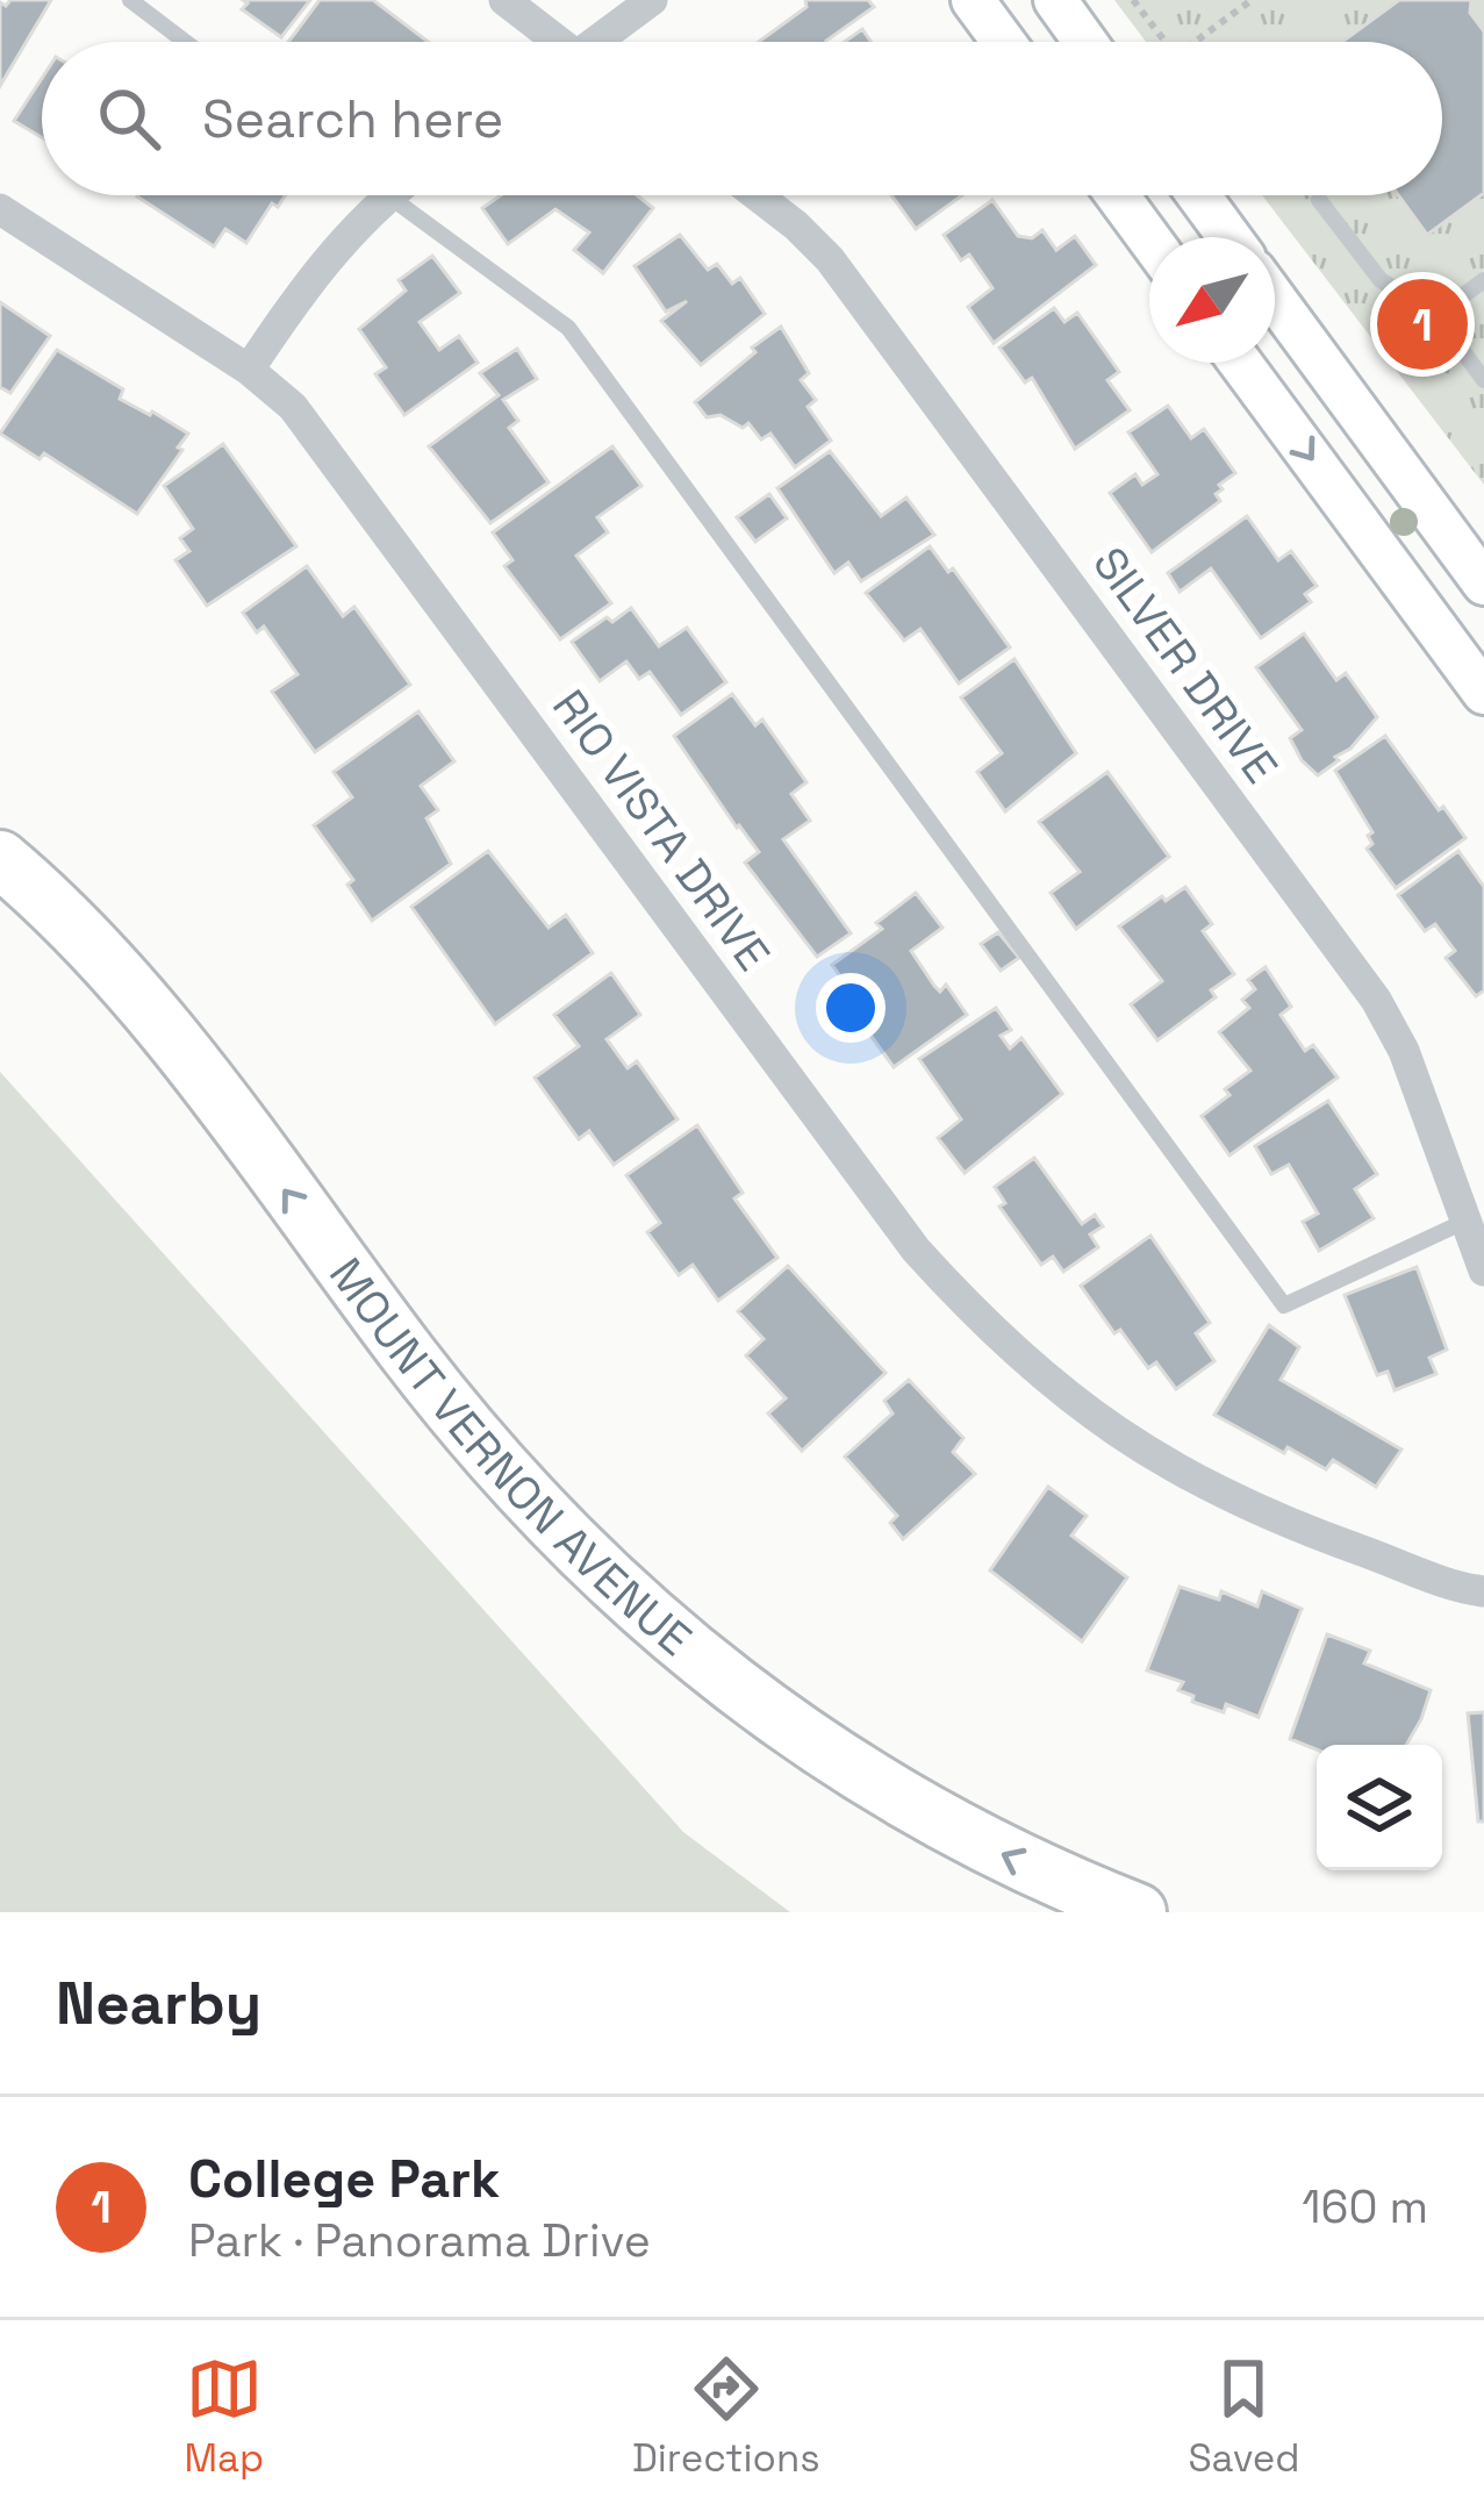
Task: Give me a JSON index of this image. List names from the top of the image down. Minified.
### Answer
{"streets":{"highway":["MOUNT VERNON AVENUE"],"street":["SILVER DRIVE","RIO VISTA DRIVE"]},"one_way":["MOUNT VERNON AVENUE"],"north":"bottom left","page":{"search":"Search here","pins":"1","heading":"Nearby","list":[{"mark":"1","name":"College Park","note":"Park · Panorama Drive","value":"160 m"}],"nav":["Map","Directions","Saved"]}}
